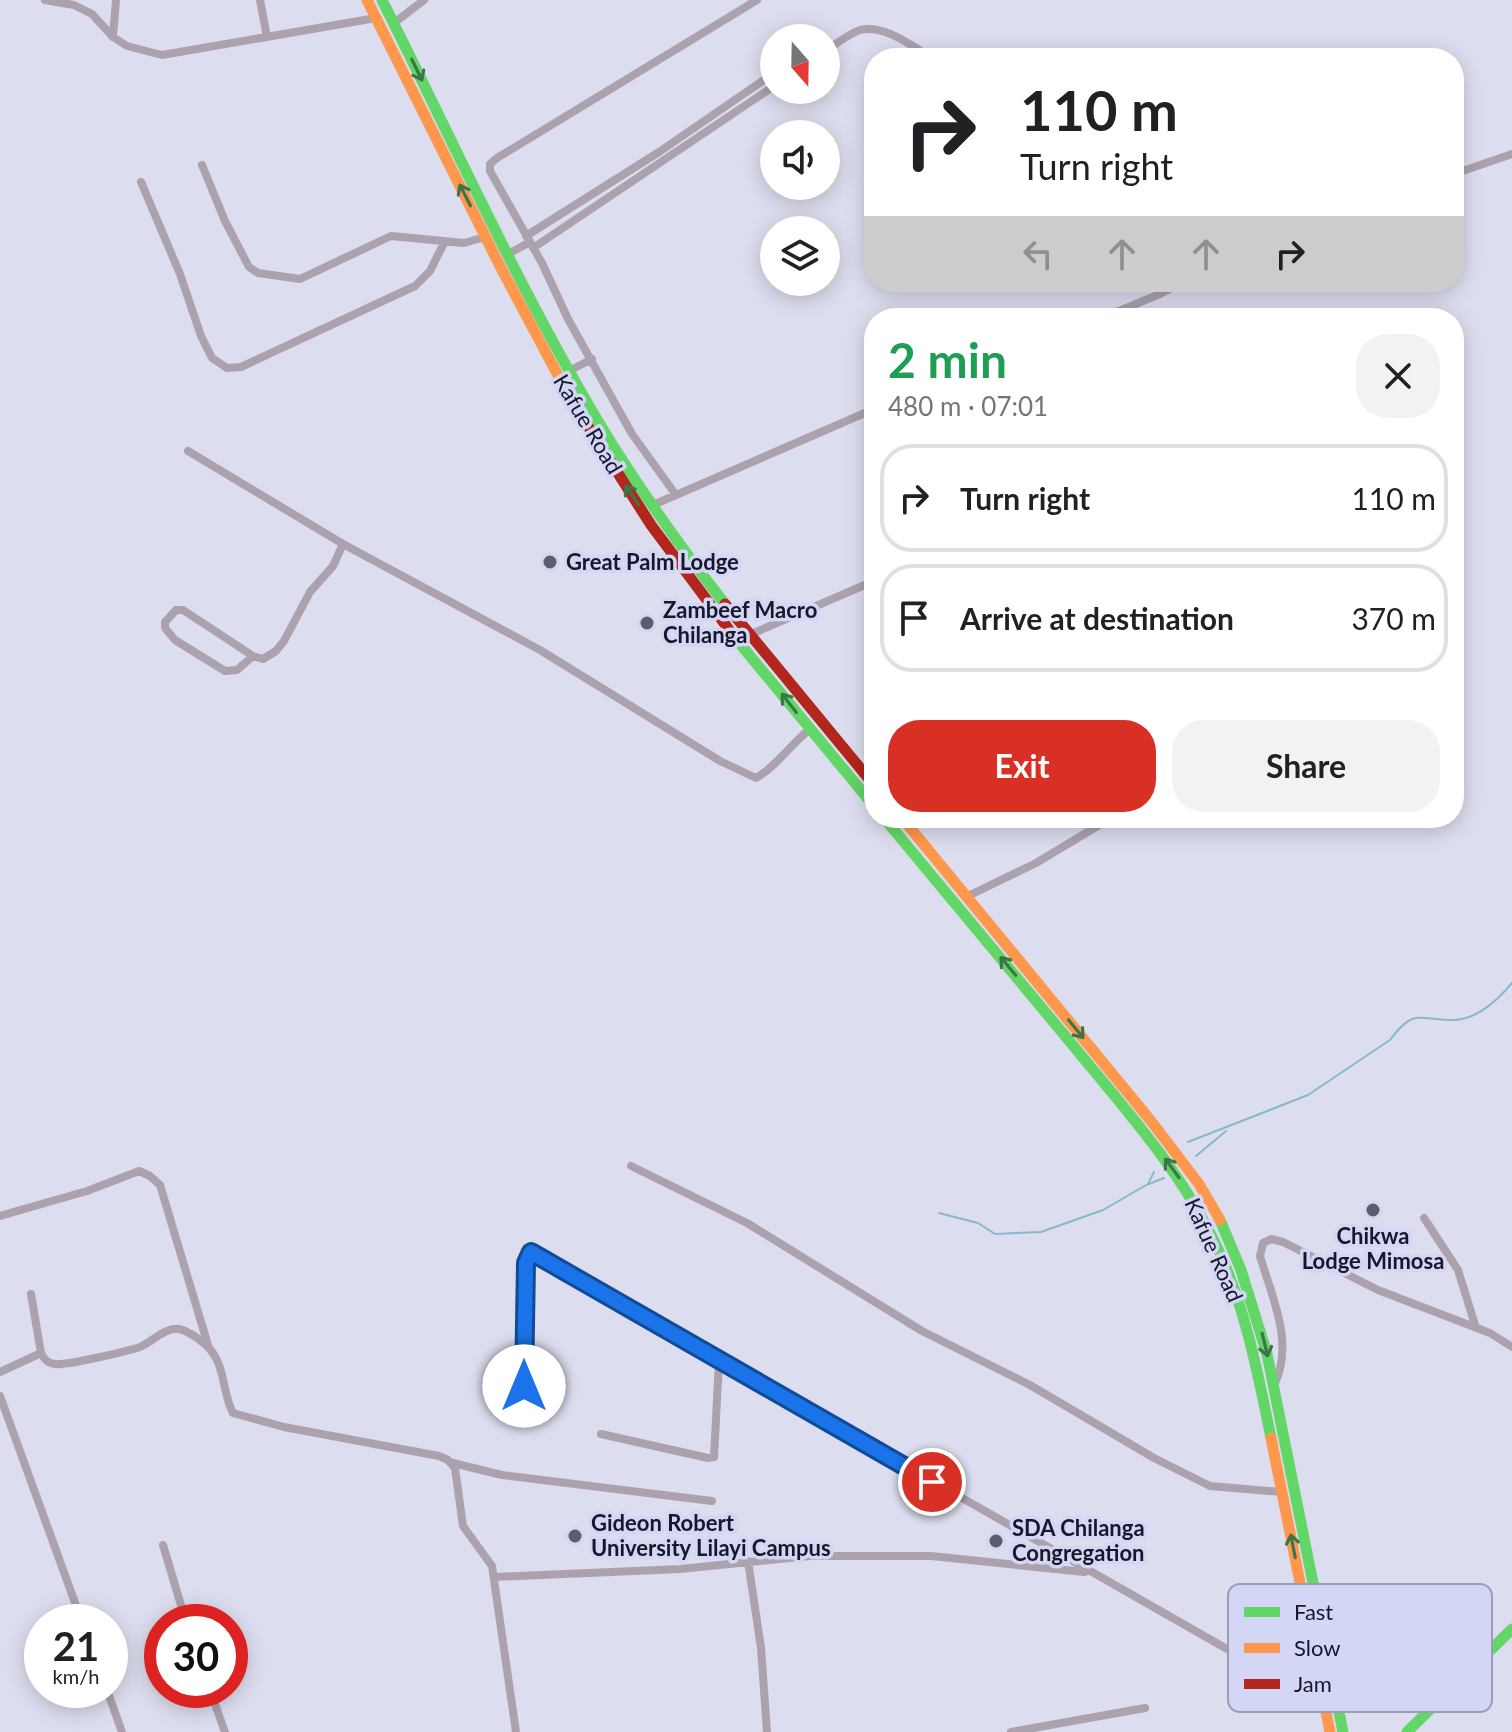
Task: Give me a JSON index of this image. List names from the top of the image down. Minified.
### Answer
{"streets":{"main road":["Kafue Road"]},"places":["Great Palm Lodge","Zambeef Macro Chilanga","Chikwa Lodge Mimosa","Gideon Robert University Lilayi Campus","SDA Chilanga Congregation"],"legend":["Fast","Slow","Jam"],"north":"bottom","page":{"turn":["110 m","Turn right"],"heading":["2 min","480 m · 07:01"],"list":[{"name":"Turn right","value":"110 m"},{"name":"Arrive at destination","value":"370 m"}],"buttons":["Exit","Share"],"speed":"21 km/h","limit":"30"}}
